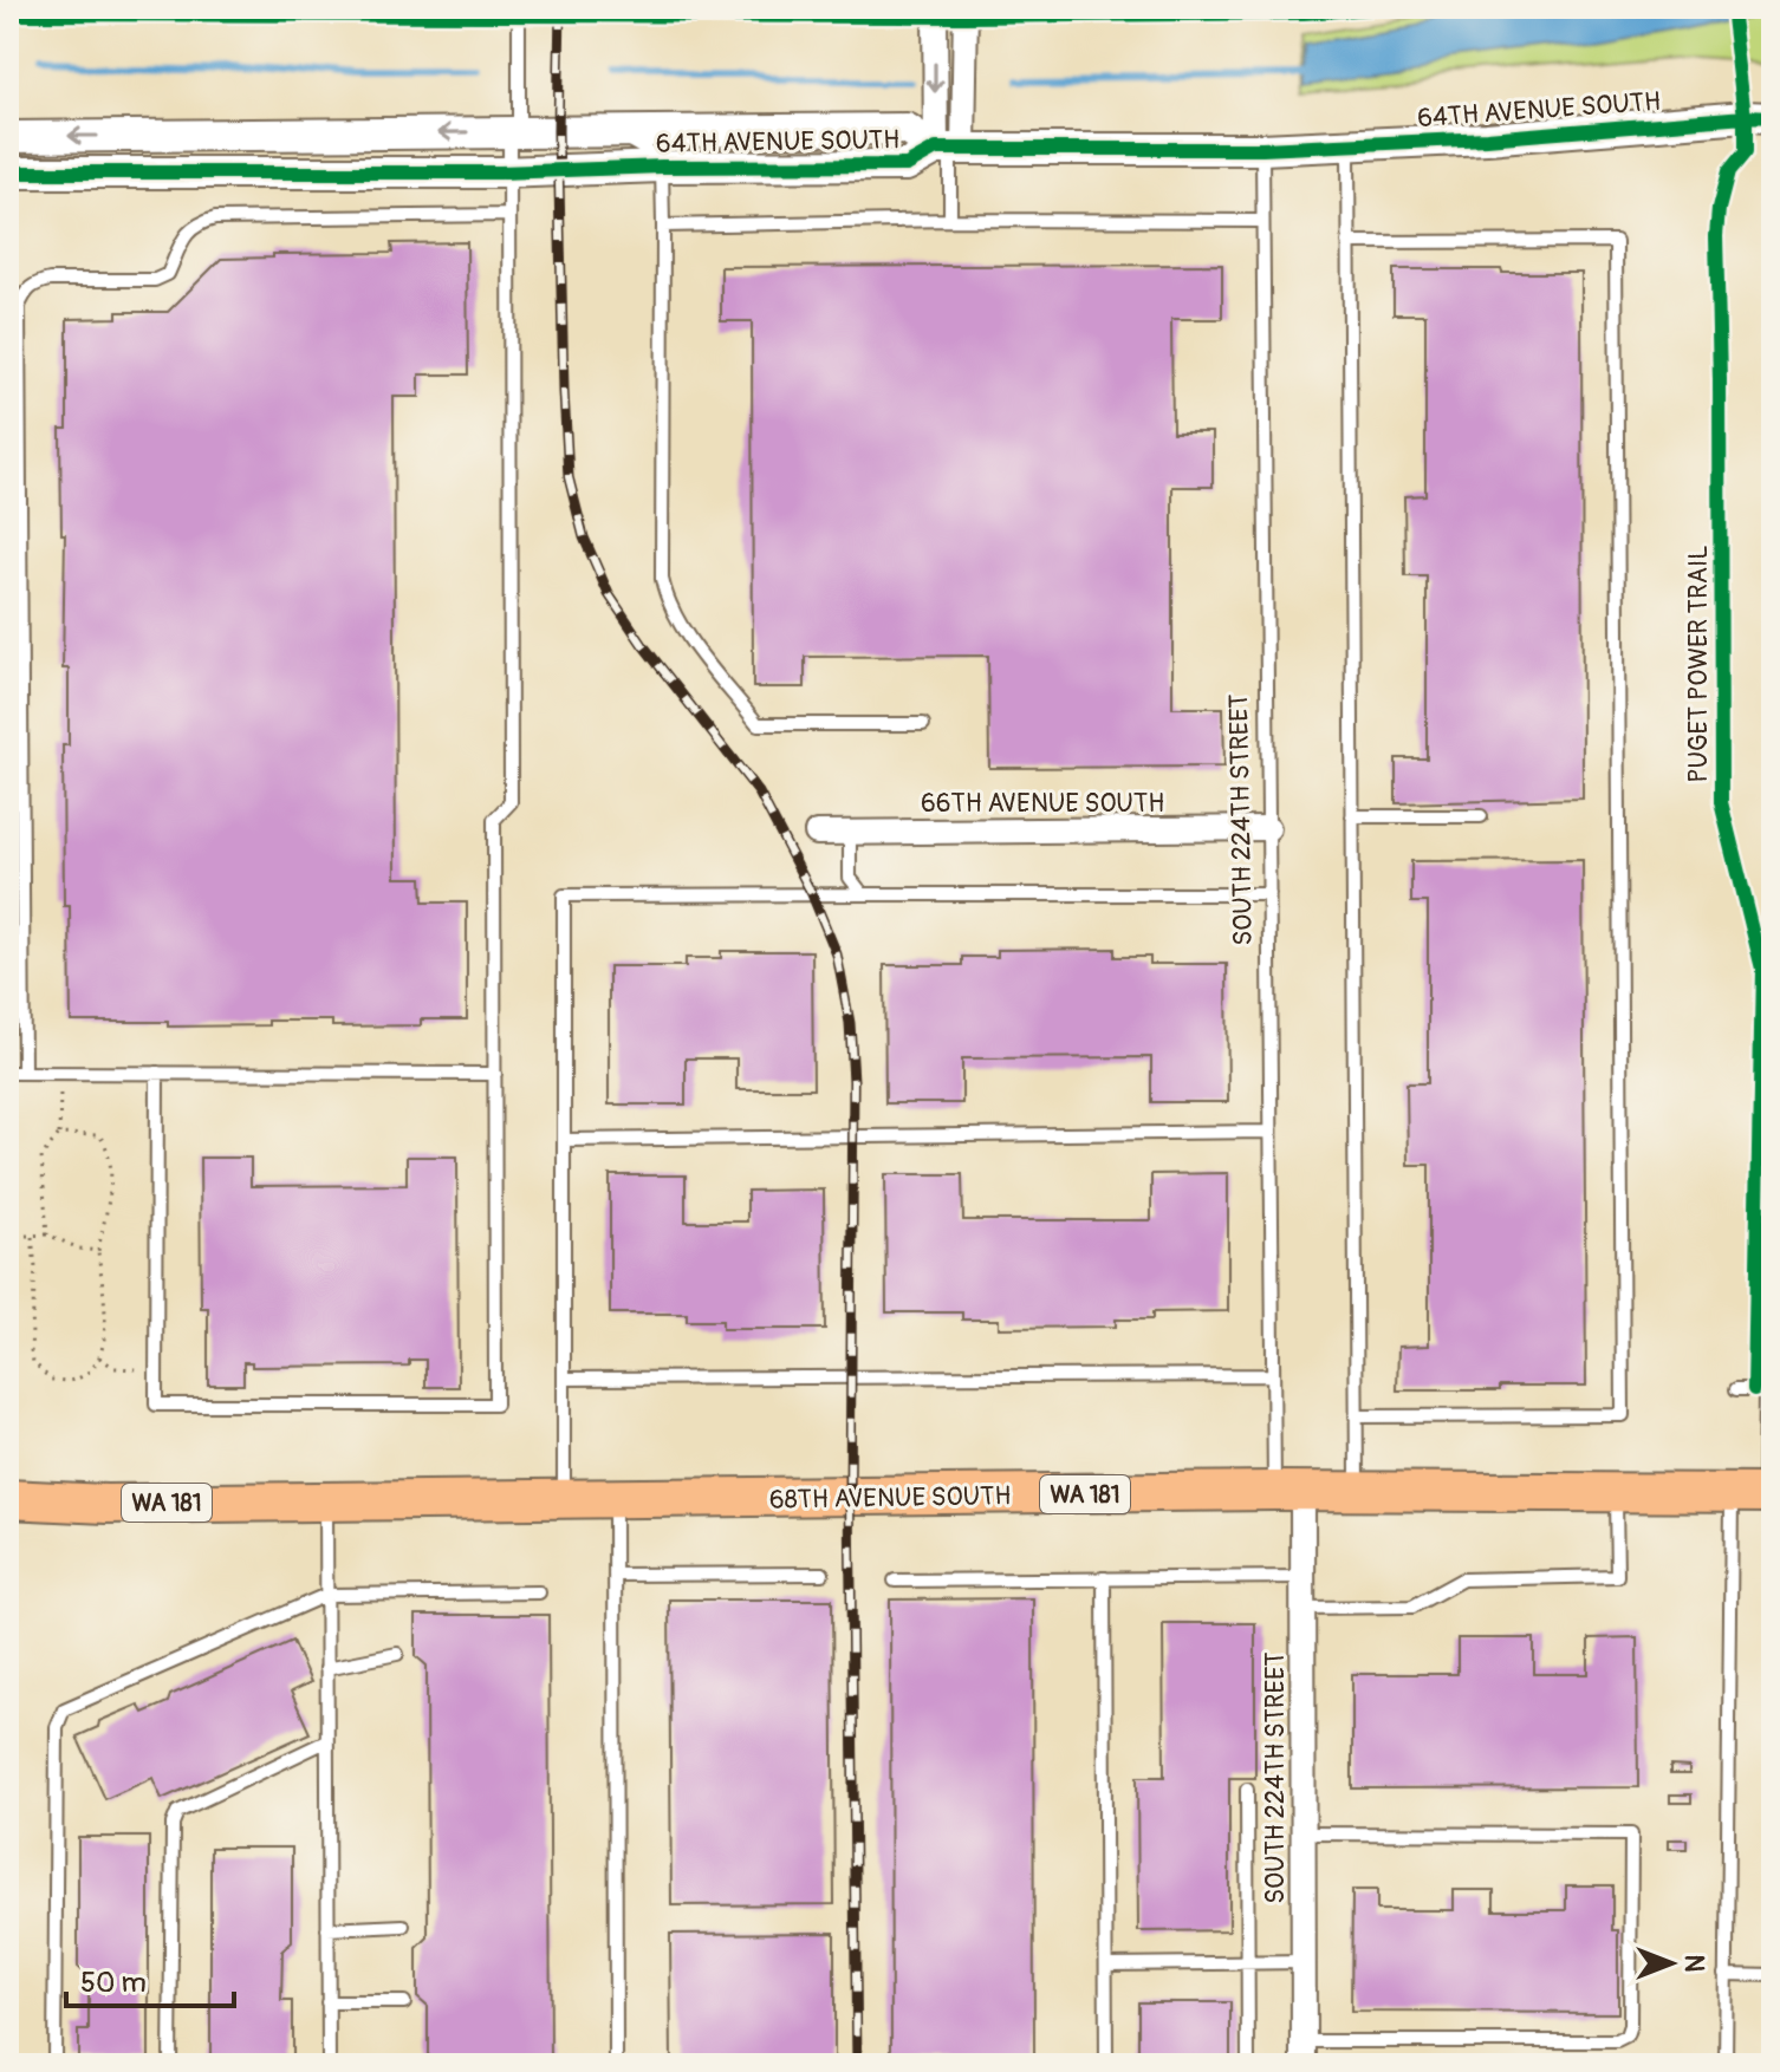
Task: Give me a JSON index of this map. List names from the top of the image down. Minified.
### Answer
{"streets":{"main road":["WA 181","68TH AVENUE SOUTH"],"street":["64TH AVENUE SOUTH","66TH AVENUE SOUTH","SOUTH 224TH STREET"],"cycle path":["PUGET POWER TRAIL"]},"crossings":[["64TH AVENUE SOUTH","SOUTH 224TH STREET"],["66TH AVENUE SOUTH","SOUTH 224TH STREET"],["SOUTH 224TH STREET","68TH AVENUE SOUTH"]],"scale_bar":"50 m","north":"right"}
